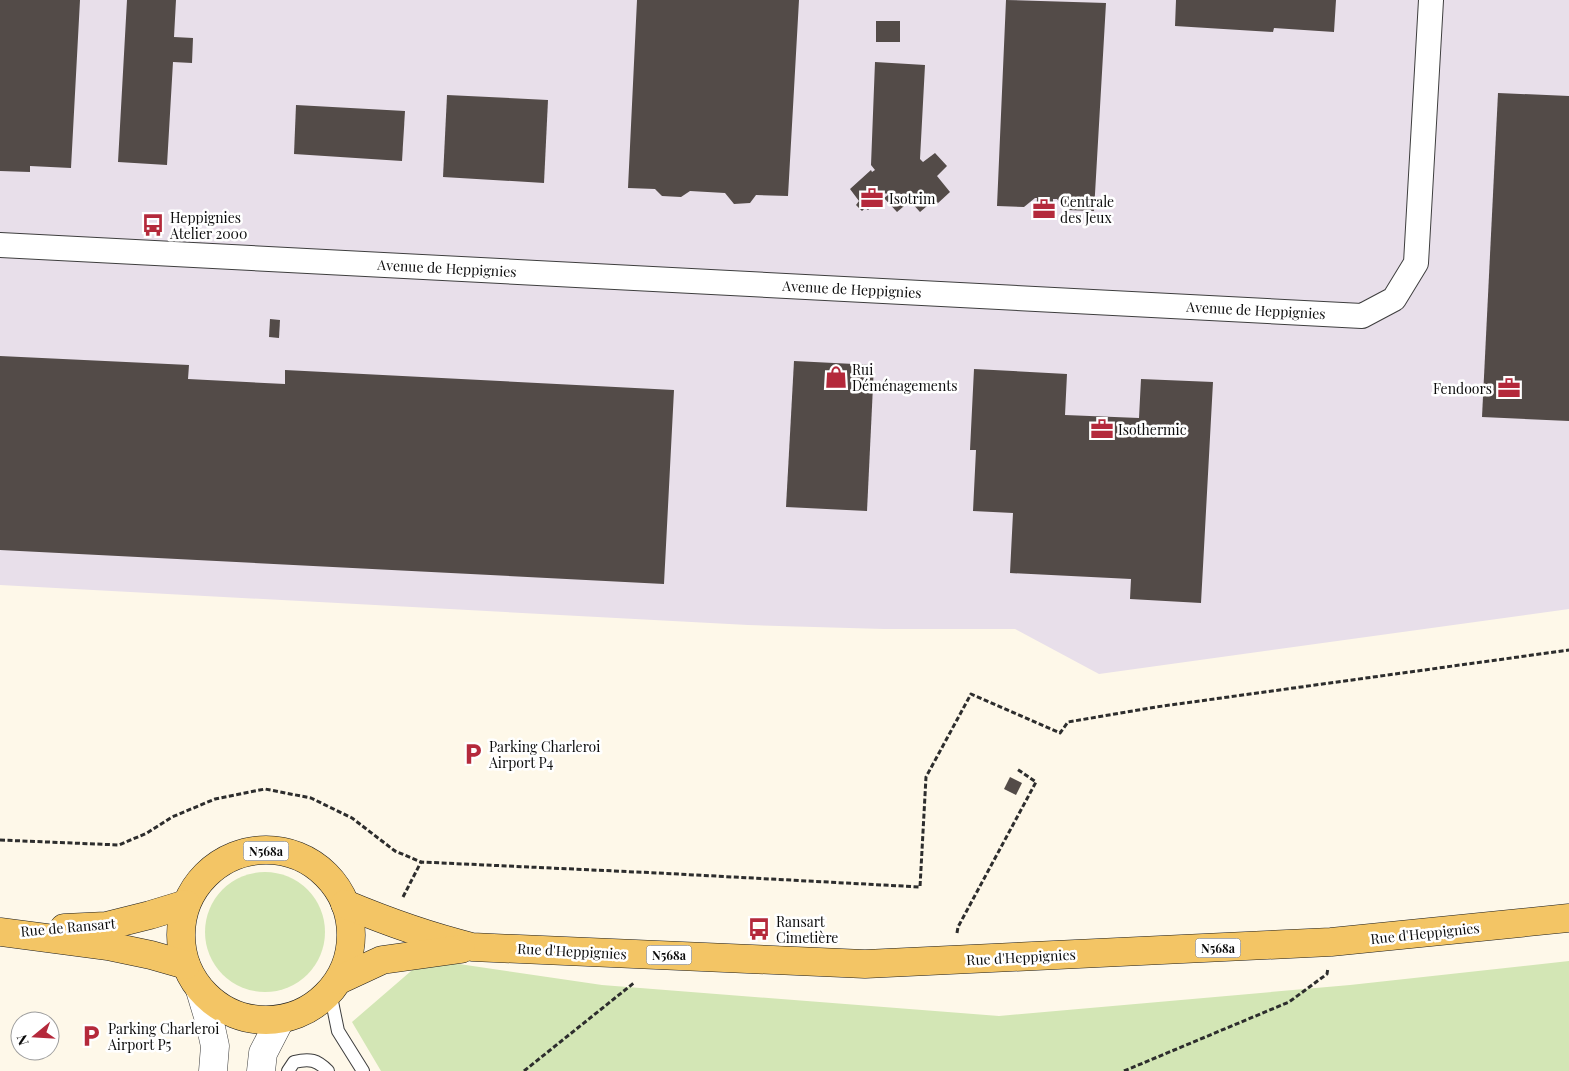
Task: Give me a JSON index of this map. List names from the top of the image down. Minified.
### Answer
{"streets":{"main road":["N568a","Rue de Ransart","Rue d'Heppignies"],"street":["Avenue de Heppignies"]},"crossings":[["N568a","Rue de Ransart"],["N568a","Rue d'Heppignies"],["Rue de Ransart","Rue d'Heppignies"]],"places":{"office":["Isotrim","Centrale des Jeux","Fendoors","Isothermic"],"bus stop":["Heppignies Atelier 2000","Ransart Cimetière"],"shop":["Rui Déménagements"],"parking":["Parking Charleroi Airport P4","Parking Charleroi Airport P5"]},"north":"left"}
